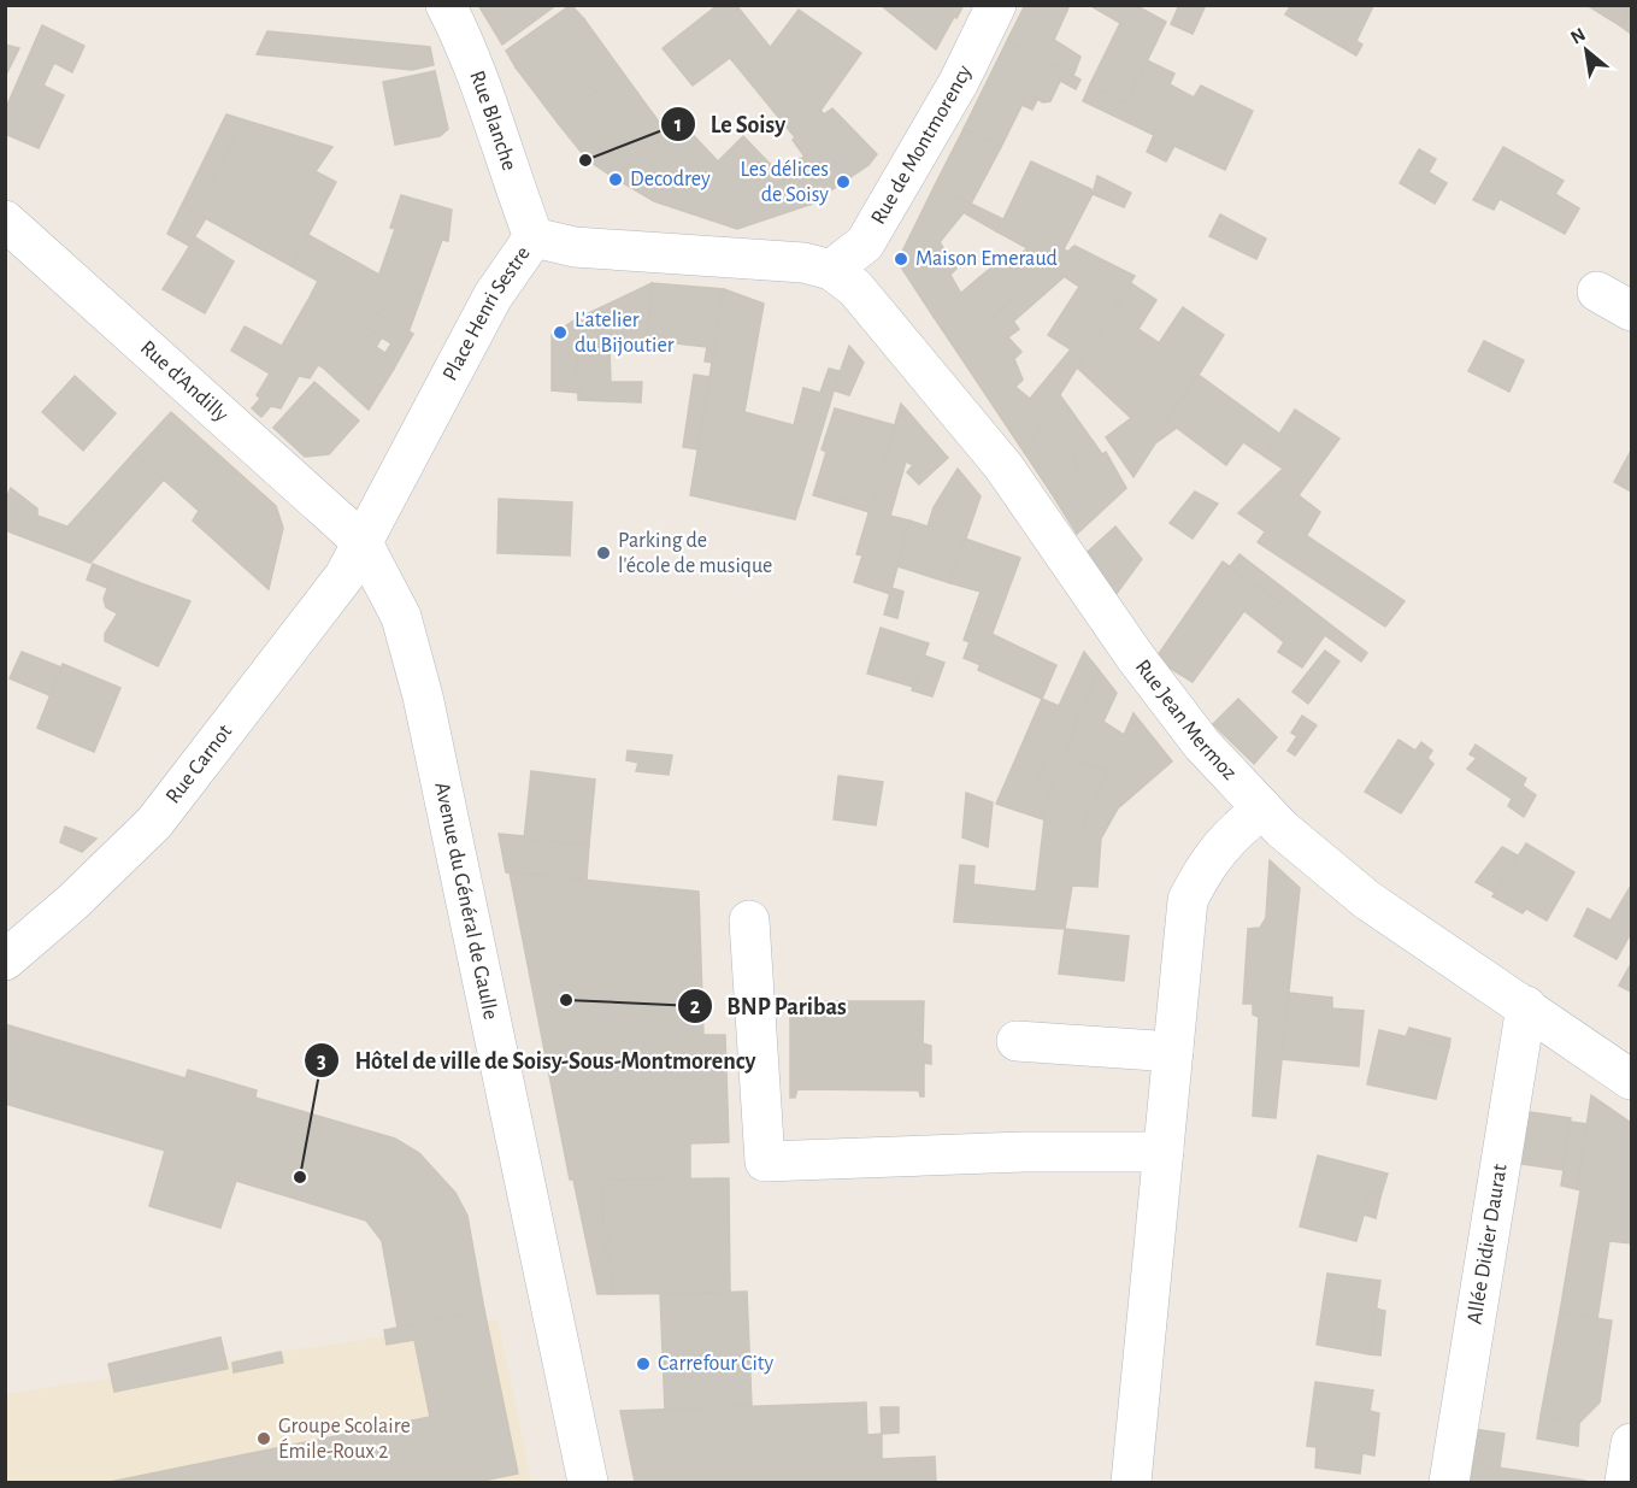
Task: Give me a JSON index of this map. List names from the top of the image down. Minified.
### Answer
{"streets":{"street":["Rue Blanche","Rue de Montmorency","Place Henri Sestre","Rue d'Andilly","Rue Jean Mermoz","Rue Carnot","Avenue du Général de Gaulle","Allée Didier Daurat"]},"crossings":[["Rue Blanche","Place Henri Sestre"],["Rue de Montmorency","Place Henri Sestre"],["Rue de Montmorency","Rue Jean Mermoz"],["Place Henri Sestre","Rue d'Andilly"],["Place Henri Sestre","Rue Jean Mermoz"],["Place Henri Sestre","Rue Carnot"],["Place Henri Sestre","Avenue du Général de Gaulle"],["Rue d'Andilly","Rue Carnot"],["Rue d'Andilly","Avenue du Général de Gaulle"],["Rue Jean Mermoz","Allée Didier Daurat"],["Rue Carnot","Avenue du Général de Gaulle"]],"places":["Le Soisy","Decodrey","Les délices de Soisy","Maison Emeraud","L'atelier du Bijoutier","Parking de l'école de musique","BNP Paribas","Hôtel de ville de Soisy-Sous-Montmorency","Carrefour City","Groupe Scolaire Émile-Roux 2"],"north":"top left"}
